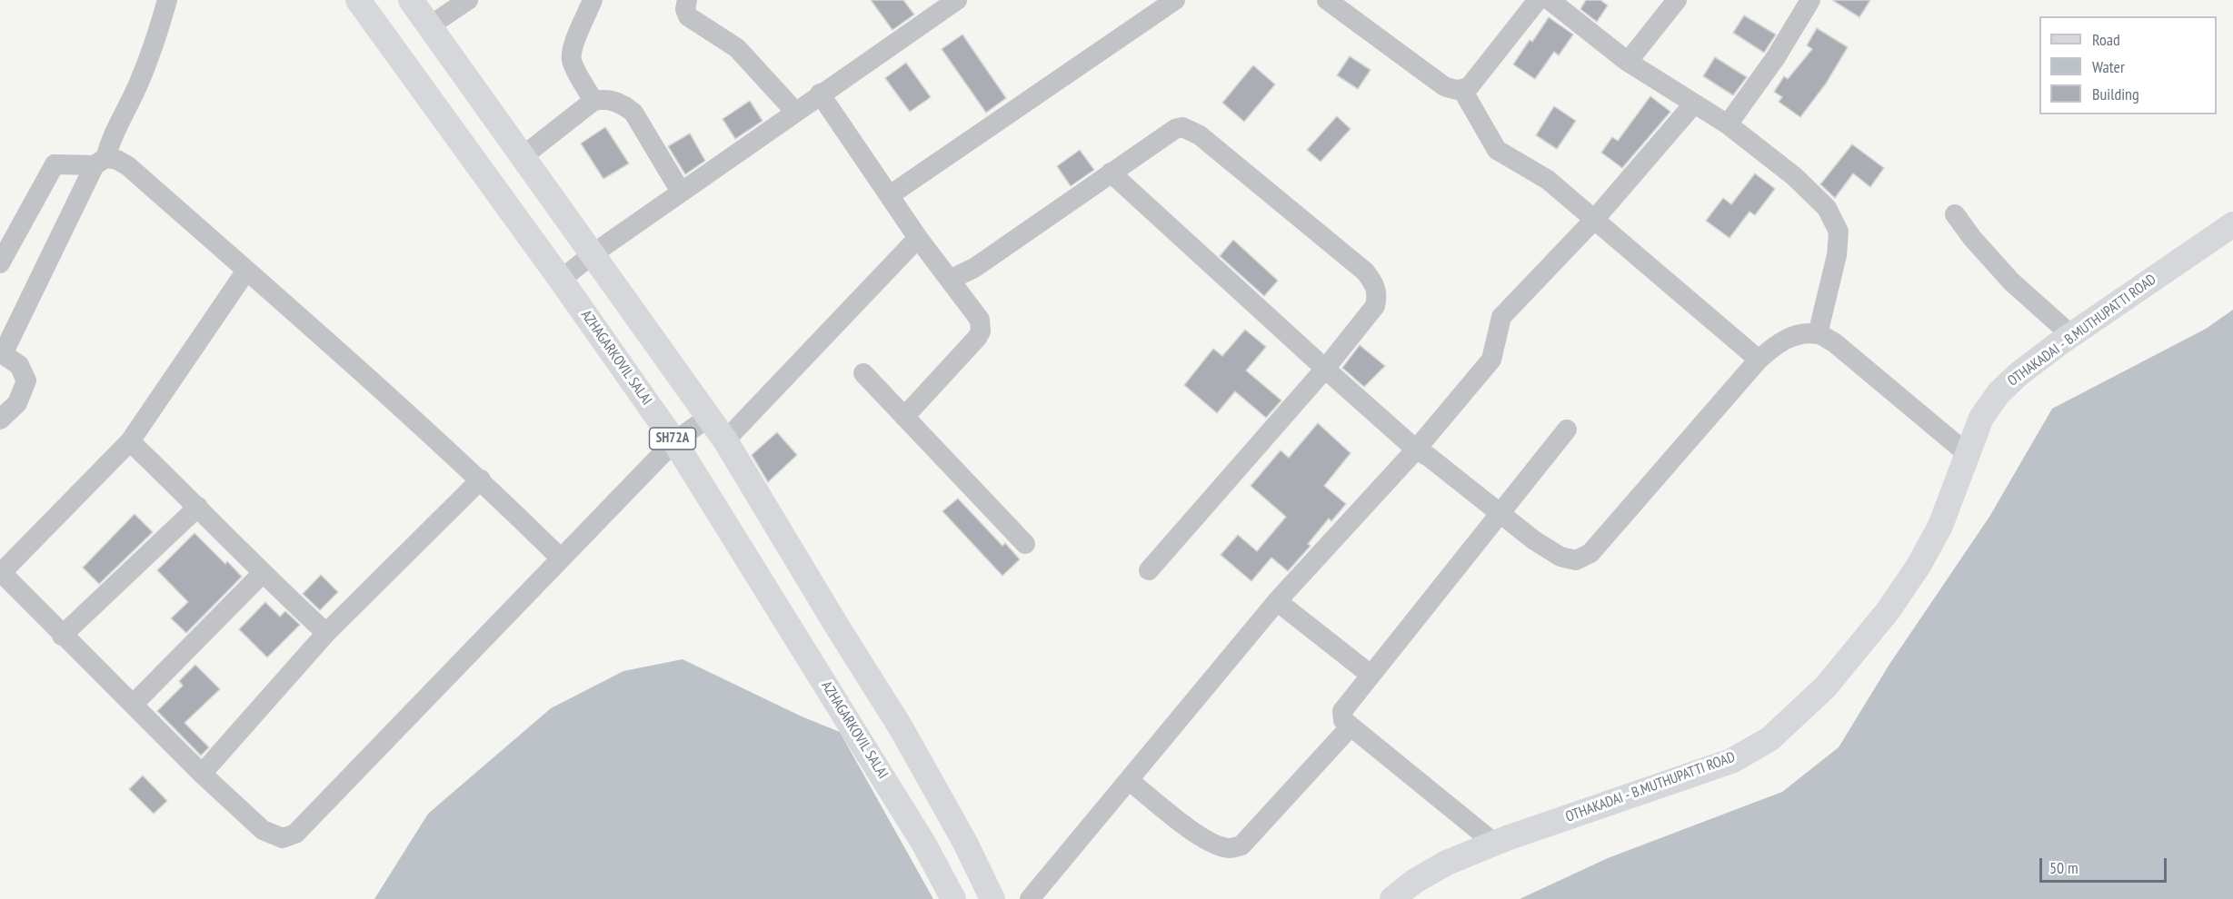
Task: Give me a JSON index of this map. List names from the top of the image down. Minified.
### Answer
{"streets":{"main road":["OTHAKADAI - B.MUTHUPATTI ROAD","AZHAGARKOVIL SALAI","SH72A"]},"legend":["Road","Water","Building"],"scale_bar":"50 m"}
